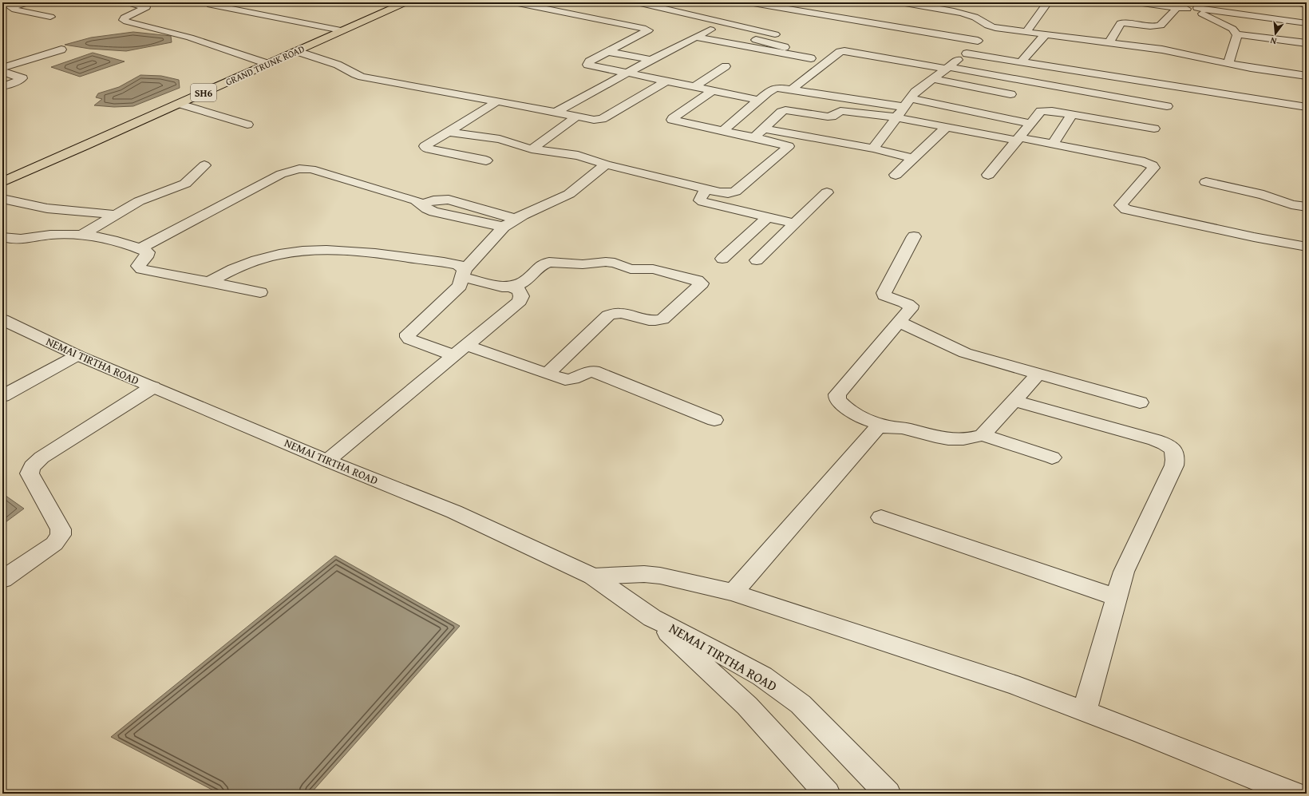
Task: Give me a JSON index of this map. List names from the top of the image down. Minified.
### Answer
{"streets":{"main road":["GRAND TRUNK ROAD","SH6"],"street":["NEMAI TIRTHA ROAD"]},"north":"bottom"}
